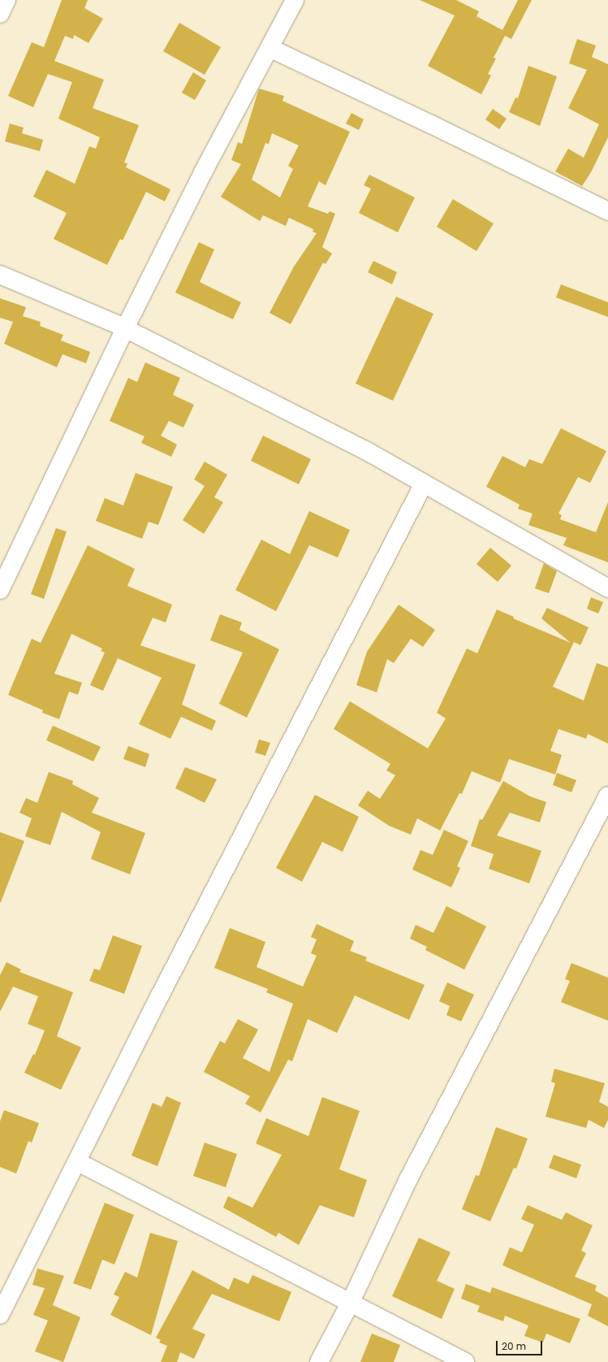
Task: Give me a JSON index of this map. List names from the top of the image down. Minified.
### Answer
{"scale_bar":"20 m"}
